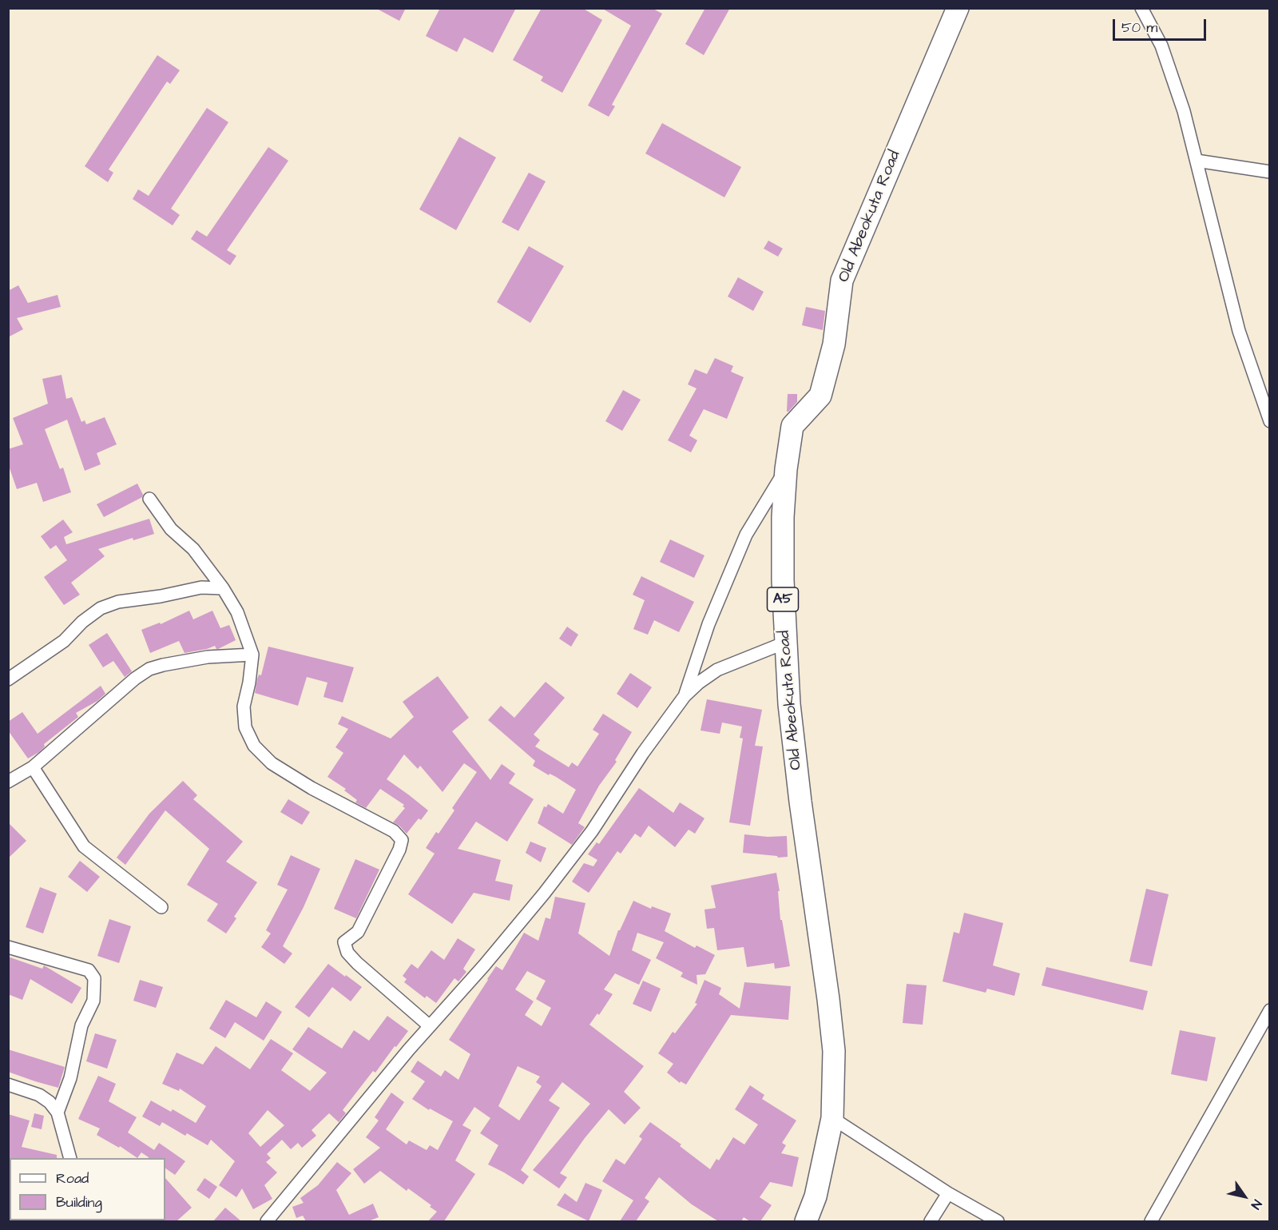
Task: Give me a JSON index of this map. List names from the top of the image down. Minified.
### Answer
{"streets":{"highway":["Old Abeokuta Road","A5"]},"legend":["Road","Building"],"scale_bar":"50 m","north":"bottom right"}
